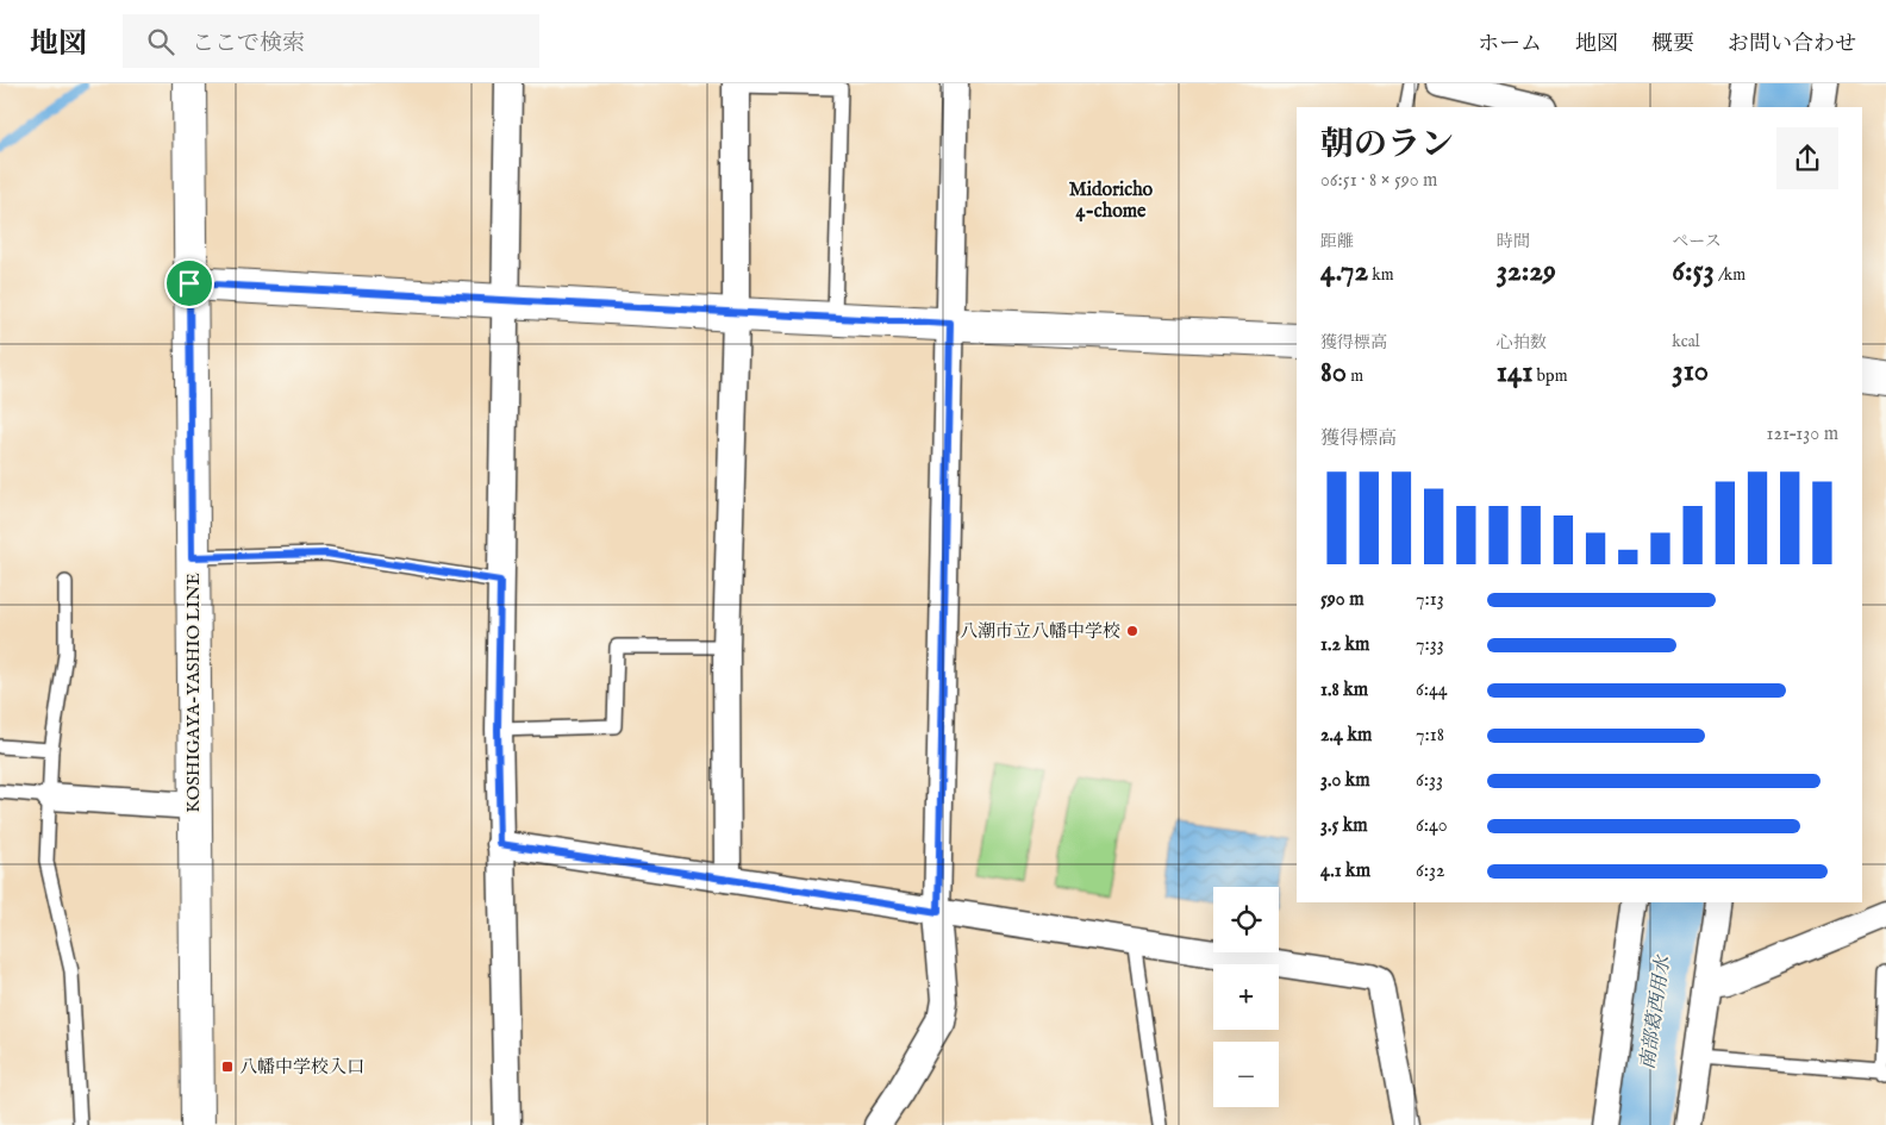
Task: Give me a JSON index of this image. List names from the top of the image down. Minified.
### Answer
{"streets":{"street":["KOSHIGAYA-YASHIO LINE"]},"districts":["Midoricho 4-chome"],"water":["南部葛西用水"],"places":{"other":["八潮市立八幡中学校"],"transit":["八幡中学校入口"]},"page":{"header":"地図","search":"ここで検索","nav":["ホーム","地図","概要","お問い合わせ"],"heading":["朝のラン","06:51 · 8 × 590 m"],"stats":[["距離","4.72 km"],["時間","32:29"],["ペース","6:53 /km"],["獲得標高","80 m"],["心拍数","141 bpm"],["kcal","310"]],"chart":["獲得標高","121–130 m"],"list":[{"name":"590 m","note":"7:13"},{"name":"1.2 km","note":"7:33"},{"name":"1.8 km","note":"6:44"},{"name":"2.4 km","note":"7:18"},{"name":"3.0 km","note":"6:33"},{"name":"3.5 km","note":"6:40"},{"name":"4.1 km","note":"6:32"}],"map_buttons":["+","−"]}}
